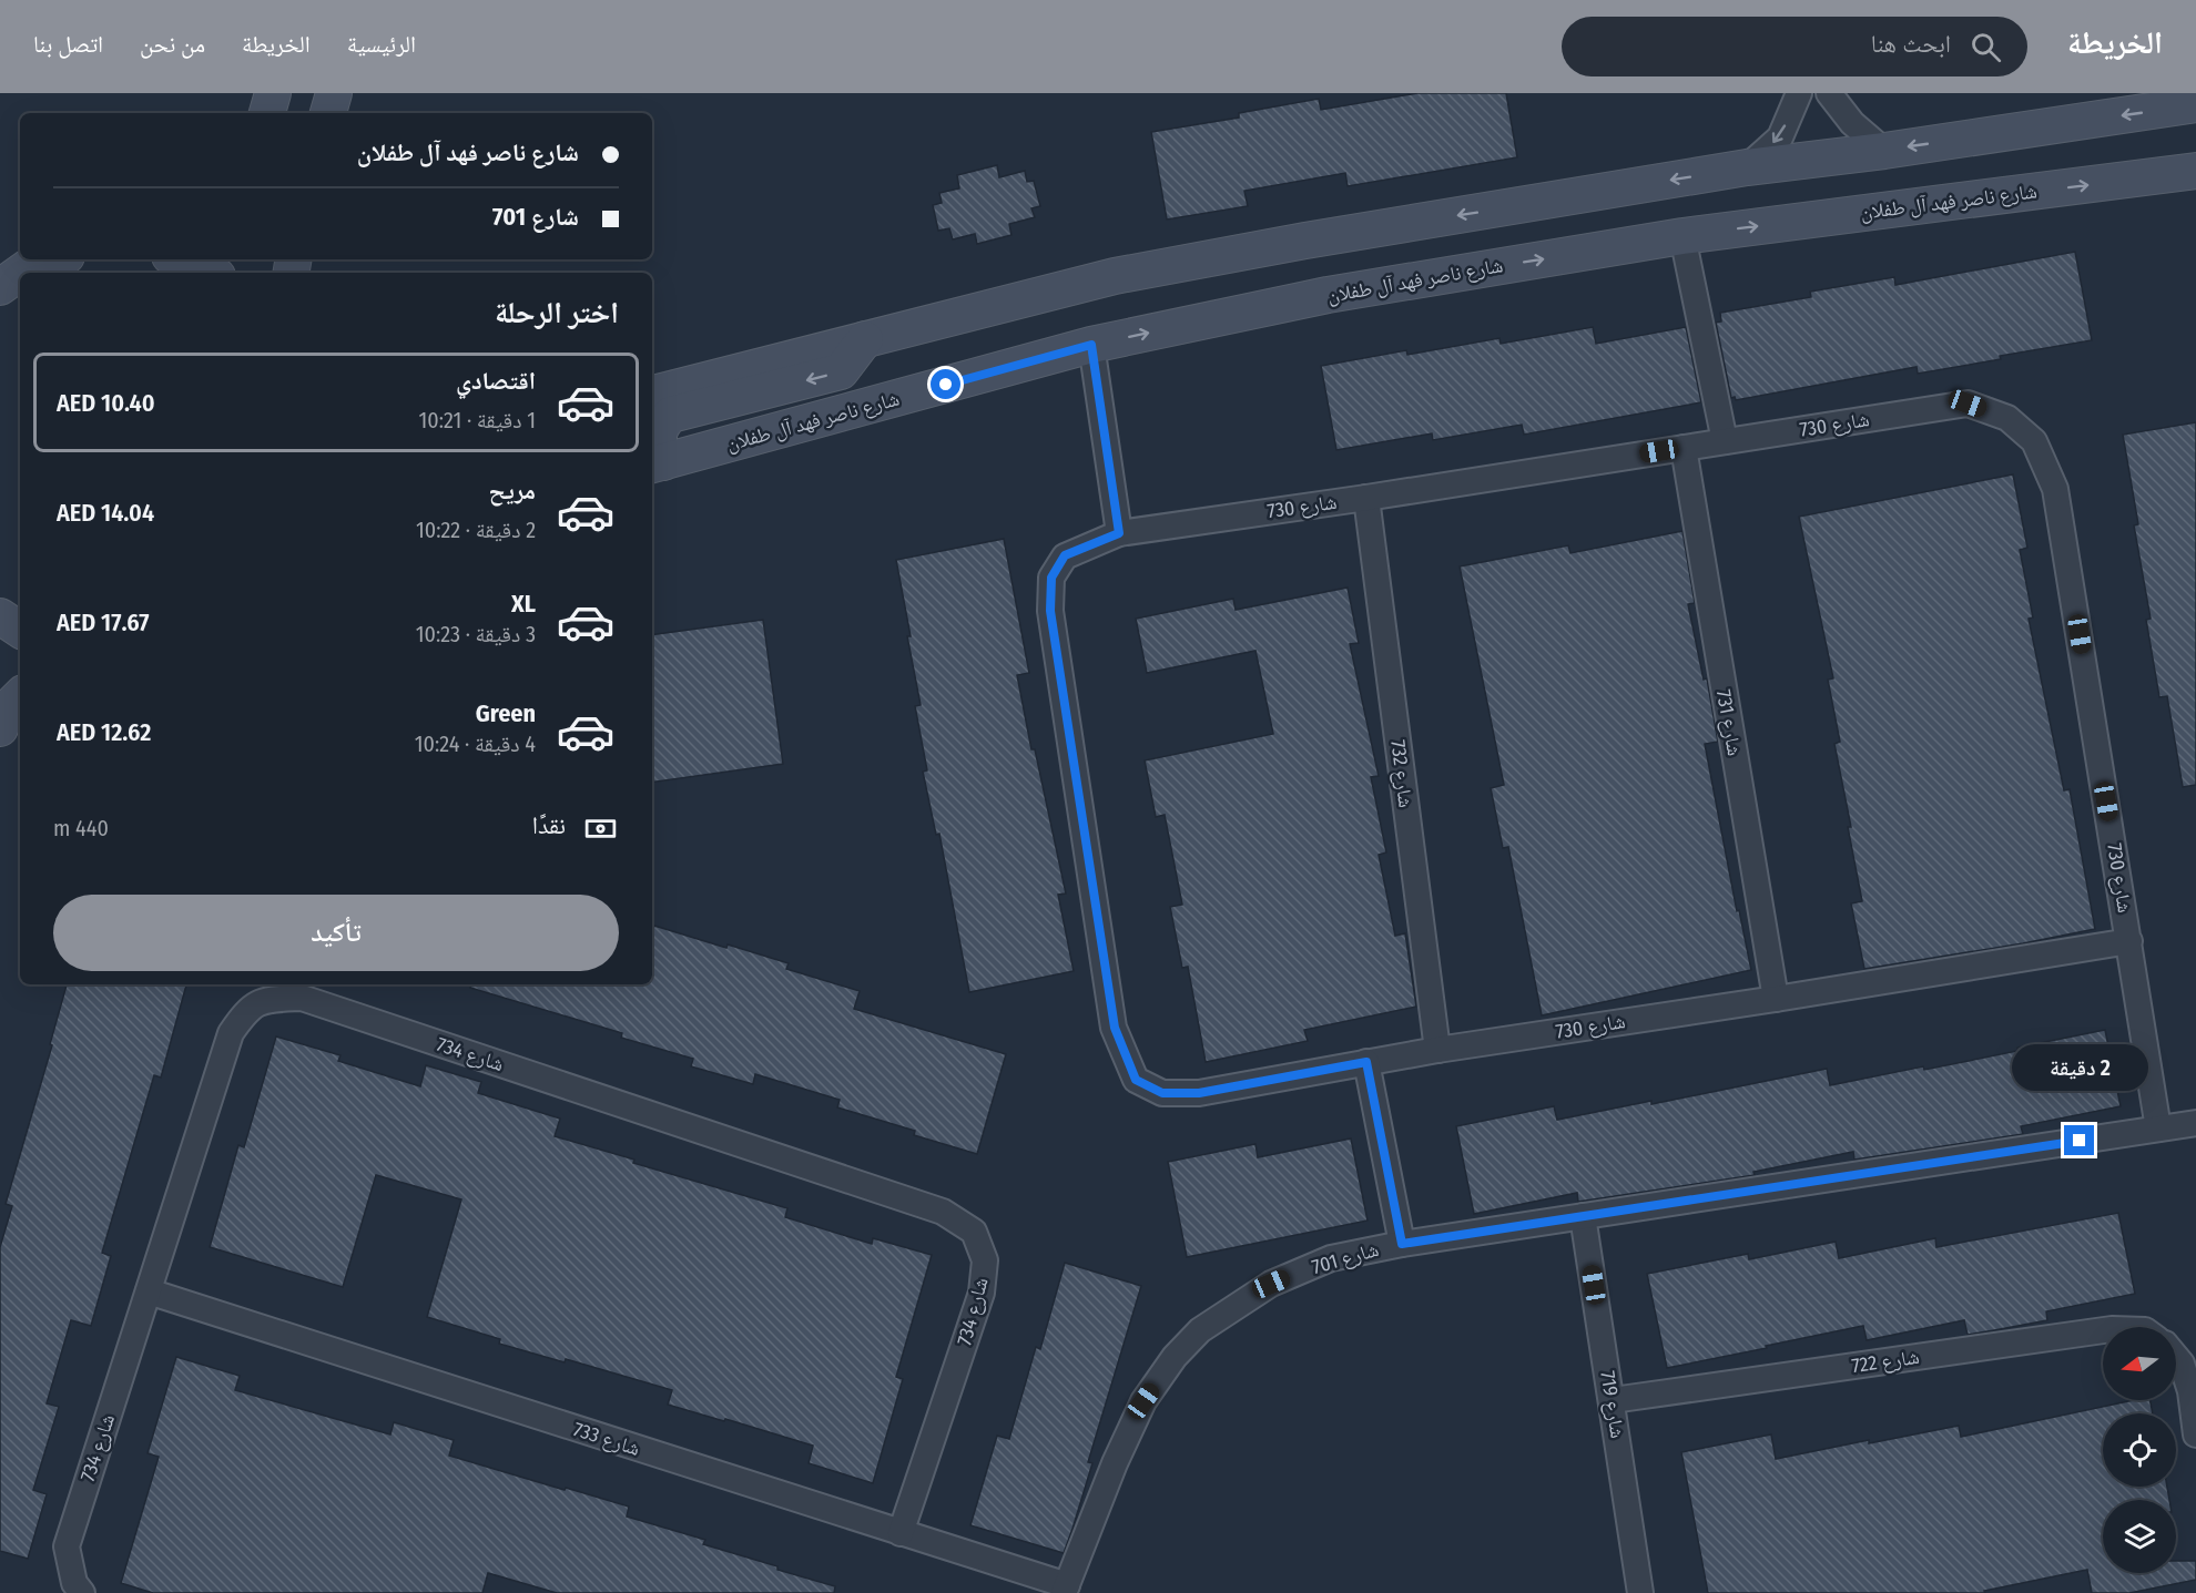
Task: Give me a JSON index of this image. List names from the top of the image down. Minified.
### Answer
{"streets":{"street":["شارع ناصر فهد آل طفلان","شارع 730","شارع 731","شارع 732","شارع 734","شارع 701","شارع 722","شارع 719","شارع 733"]},"crossings":[["شارع 730","شارع 731"],["شارع 730","شارع 732"],["شارع 730","شارع 701"],["شارع 734","شارع 733"],["شارع 701","شارع 719"],["شارع 701","شارع 733"],["شارع 722","شارع 719"]],"north":"left","page":{"header":"الخريطة","search":"ابحث هنا","nav":["الرئيسية","الخريطة","من نحن","اتصل بنا"],"banner":["شارع ناصر فهد آل طفلان","شارع 701"],"heading":"اختر الرحلة","list":[{"name":"اقتصادي","note":"1 دقيقة · 10:21","value":"AED 10.40"},{"name":"مريح","note":"2 دقيقة · 10:22","value":"AED 14.04"},{"name":"XL","note":"3 دقيقة · 10:23","value":"AED 17.67"},{"name":"Green","note":"4 دقيقة · 10:24","value":"AED 12.62"}],"pay":["نقدًا","440 m"],"buttons":"تأكيد","bubble":"2 دقيقة"}}
